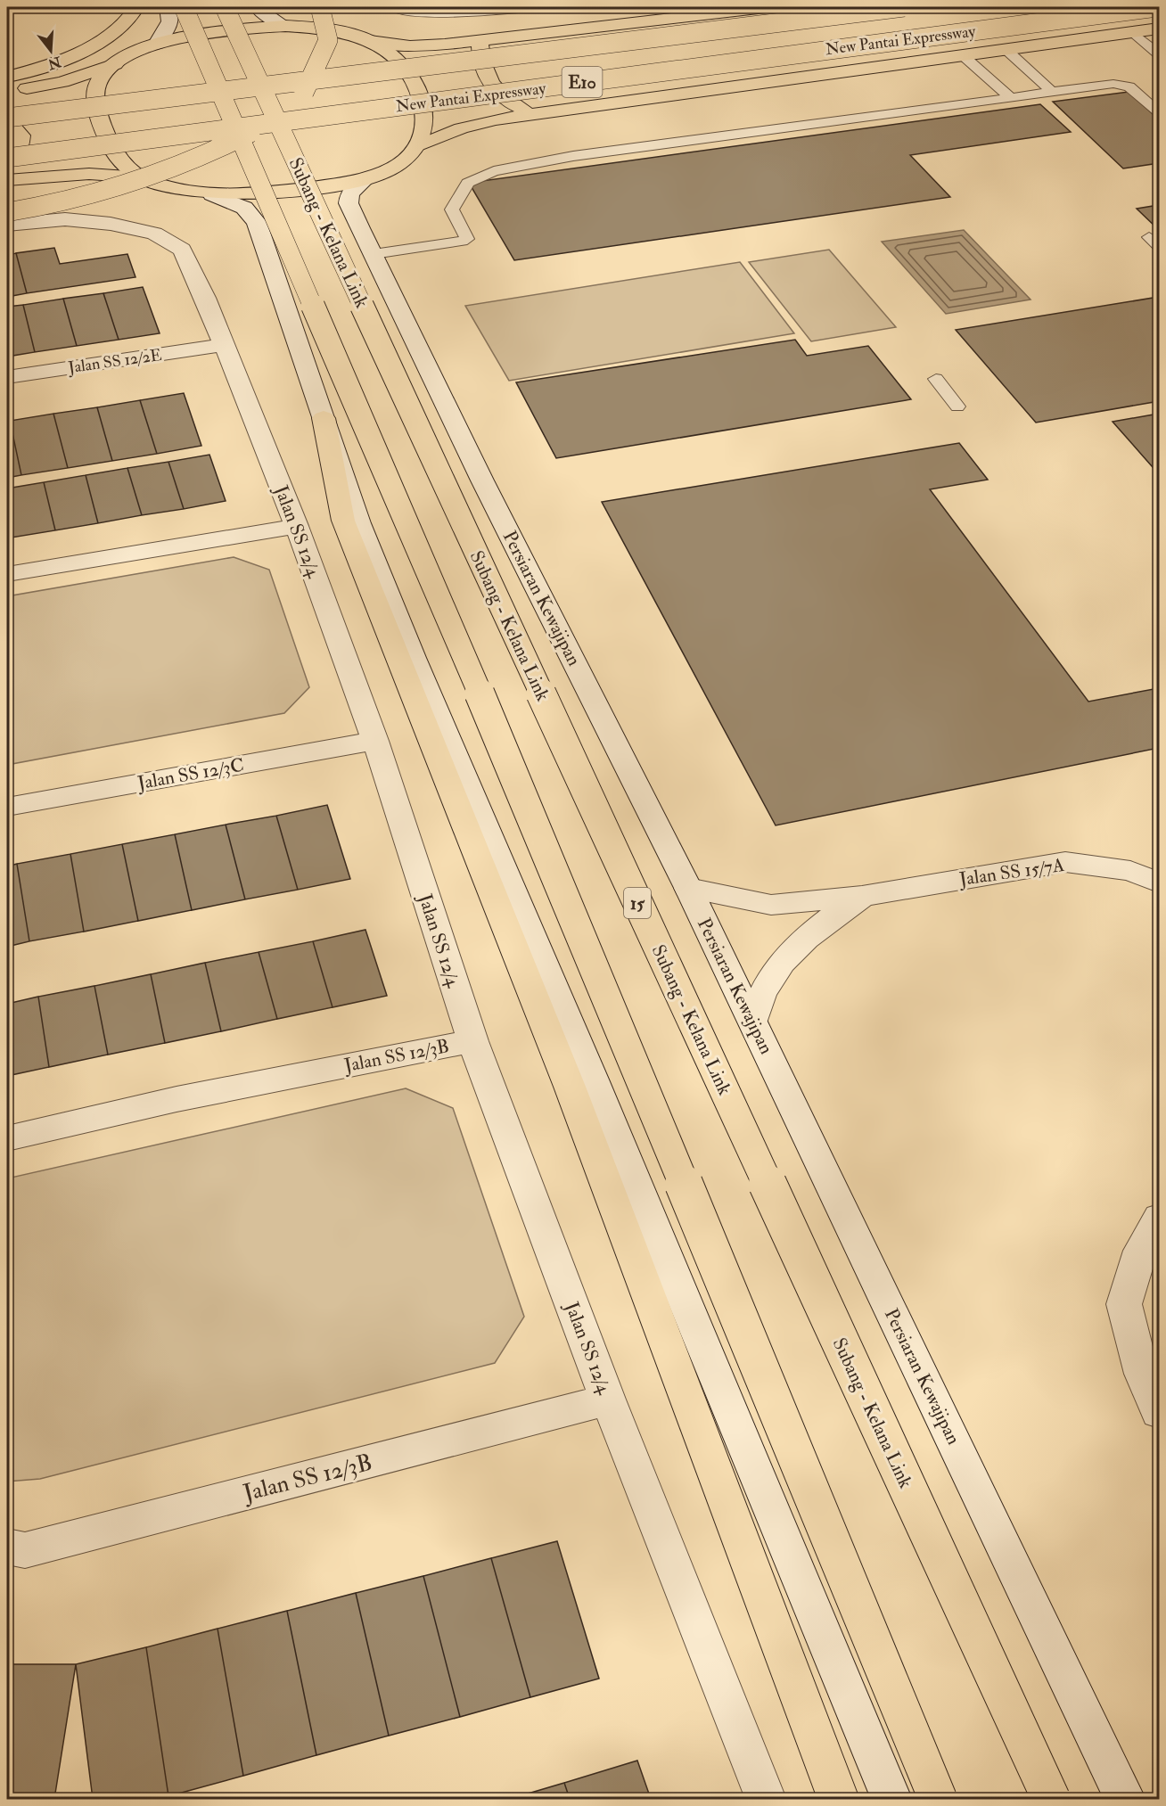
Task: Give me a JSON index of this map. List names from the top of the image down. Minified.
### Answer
{"streets":{"main road":["New Pantai Expressway","E10","Subang - Kelana Link","15"],"street":["Jalan SS 12/2E","Jalan SS 12/4","Persiaran Kewajipan","Jalan SS 12/3C","Jalan SS 15/7A","Jalan SS 12/3B"]},"crossings":[["Jalan SS 12/2E","Jalan SS 12/4"],["Jalan SS 12/4","Jalan SS 12/3C"],["Jalan SS 12/4","Jalan SS 12/3B"],["Persiaran Kewajipan","Jalan SS 15/7A"]],"north":"bottom"}
